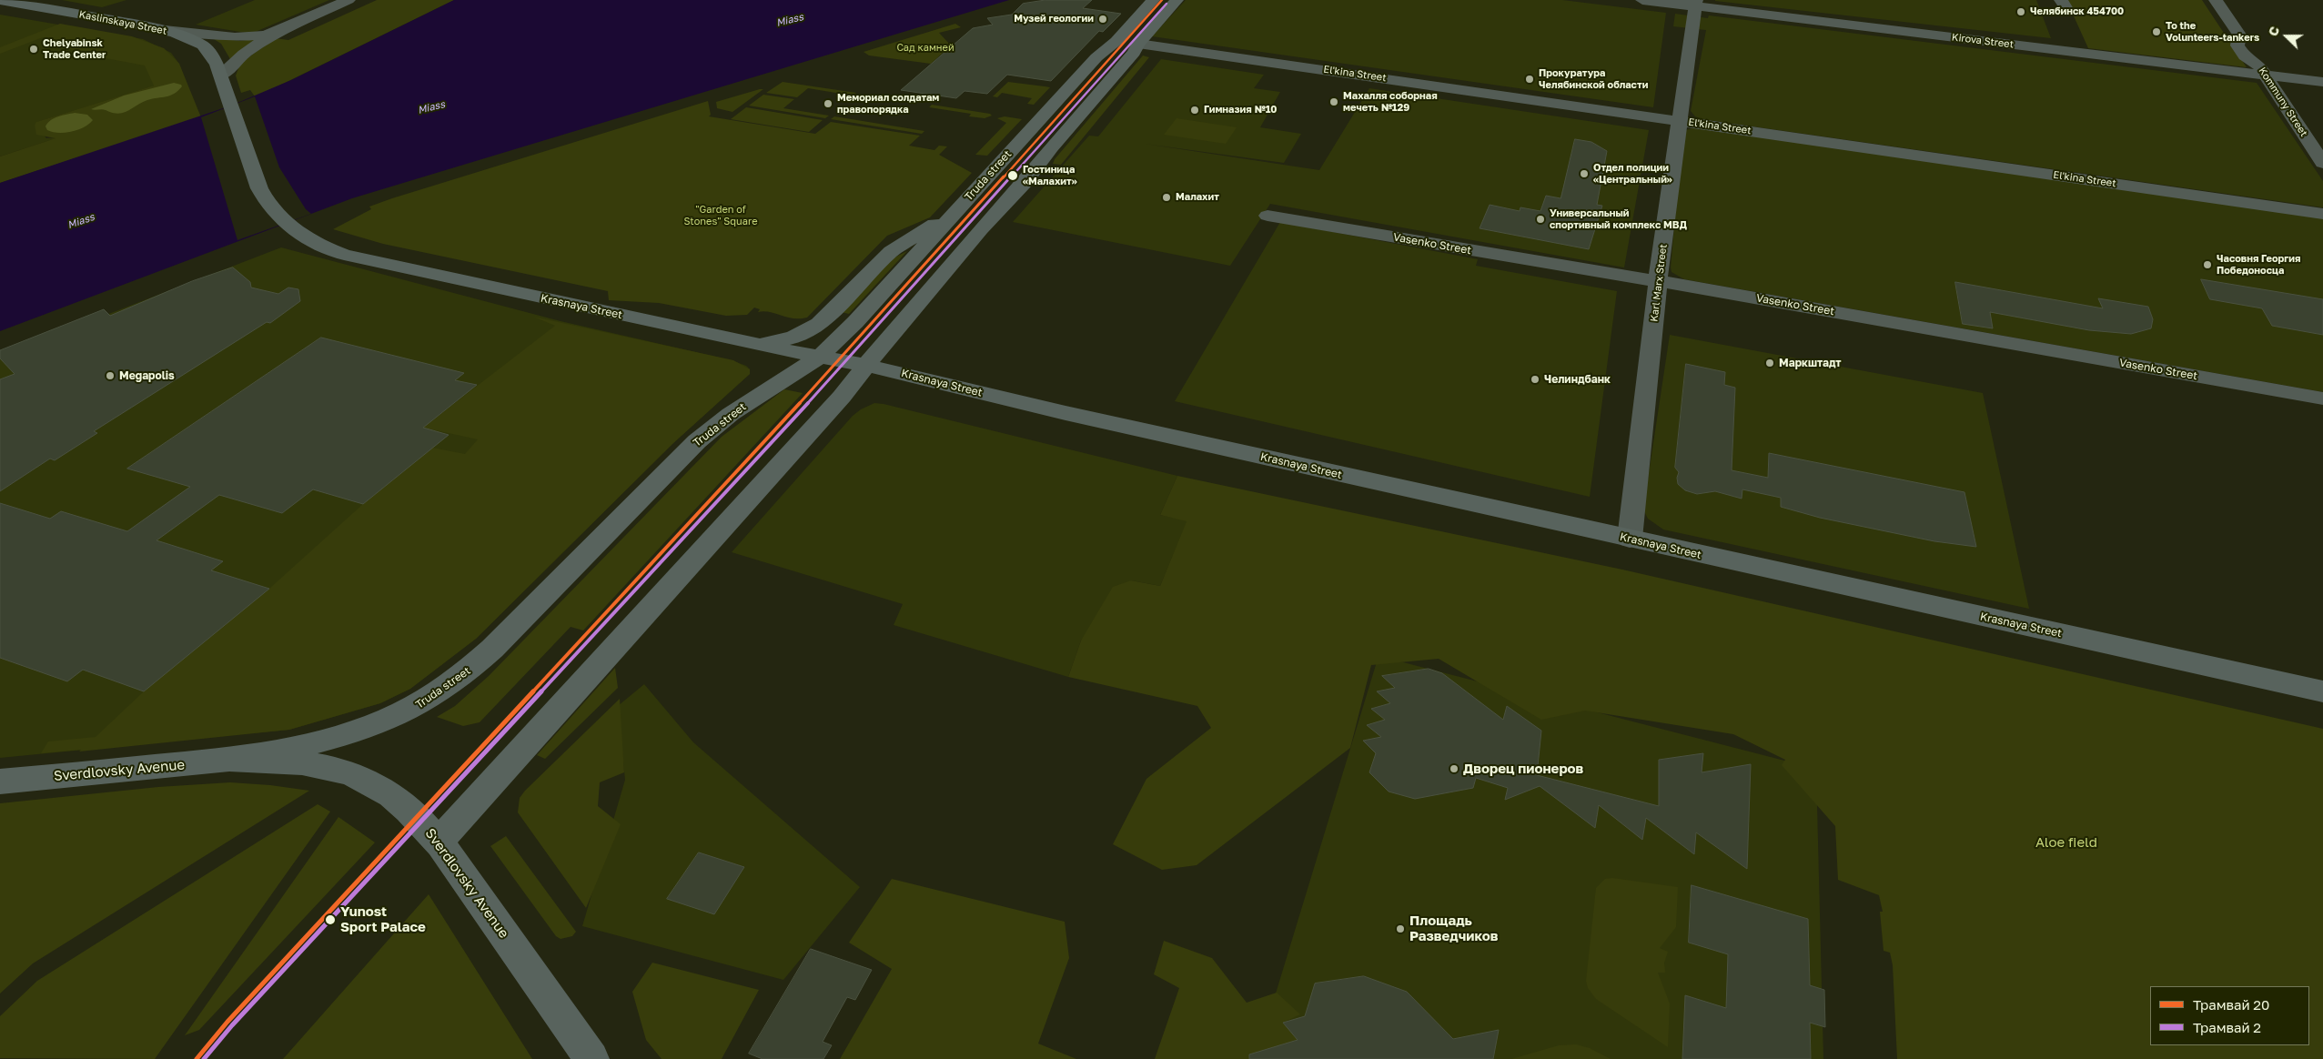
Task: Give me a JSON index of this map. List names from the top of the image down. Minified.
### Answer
{"streets":{"main road":["Kaslinskaya Street","El'kina Street","Truda street","Krasnaya Street","Sverdlovsky Avenue"],"street":["Kirova Street","Kommuny Street","Vasenko Street","Karl Marx Street"]},"crossings":[["Kaslinskaya Street","Krasnaya Street"],["Kirova Street","Kommuny Street"],["Kirova Street","Karl Marx Street"],["El'kina Street","Truda street"],["El'kina Street","Karl Marx Street"],["Truda street","Krasnaya Street"],["Truda street","Sverdlovsky Avenue"],["Vasenko Street","Karl Marx Street"],["Karl Marx Street","Krasnaya Street"]],"water":["Miass"],"parks":["Сад камней","\"Garden of Stones\" Square","Aloe field"],"places":["Челябинск 454700","Музей геологии","To the Volunteers-tankers","Chelyabinsk Trade Center","Прокуратура Челябинской области","Махалля соборная мечеть №129","Мемориал солдатам правопорядка","Гимназия №10","Отдел полиции «Центральный»","Гостиница «Малахит»","Малахит","Универсальный спортивный комплекс МВД","Часовня Георгия Победоносца","Маркштадт","Megapolis","Челиндбанк","Дворец пионеров","Yunost Sport Palace","Площадь Разведчиков"],"lines":["tram line 20","tram line 2"],"legend":["Трамвай 20","Трамвай 2"],"north":"left"}
